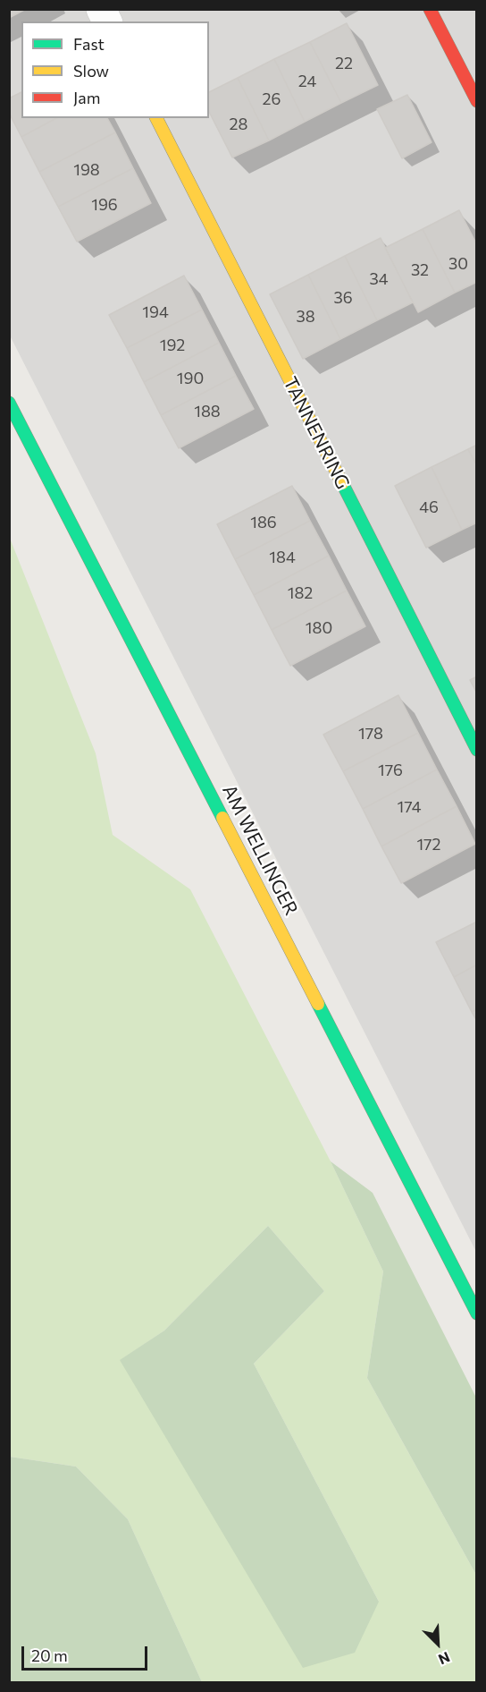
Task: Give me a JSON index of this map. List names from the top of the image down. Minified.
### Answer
{"streets":{"main road":["TANNENRING","AM WELLINGER"]},"house_numbers":["22","24","26","28","198","196","30","32","34","36","194","38","192","190","188","46","186","184","182","180","178","176","174","172"],"legend":["Fast","Slow","Jam"],"scale_bar":"20 m","north":"bottom right"}
